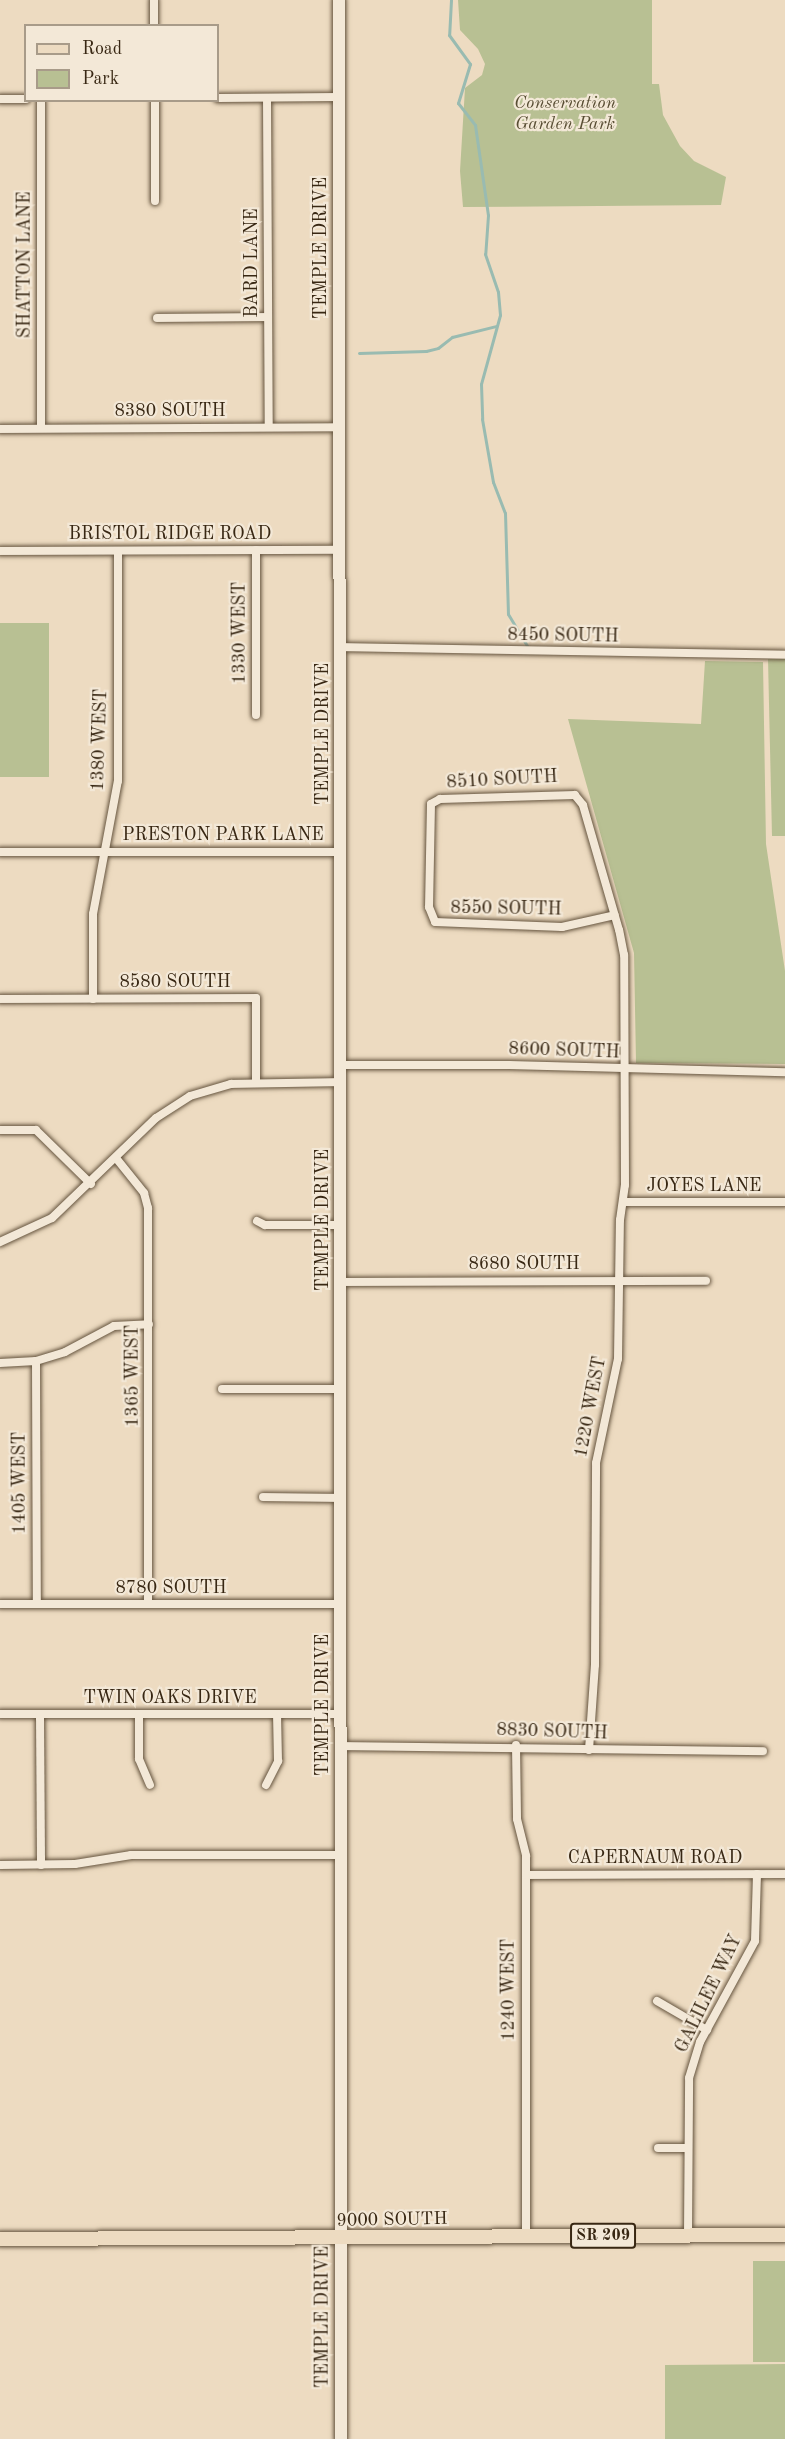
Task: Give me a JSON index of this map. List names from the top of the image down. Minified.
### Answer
{"streets":{"main road":["9000 SOUTH","SR 209"],"street":["TEMPLE DRIVE","BARD LANE","SHATTON LANE","8380 SOUTH","BRISTOL RIDGE ROAD","1330 WEST","8450 SOUTH","1380 WEST","8510 SOUTH","PRESTON PARK LANE","8550 SOUTH","8580 SOUTH","8600 SOUTH","JOYES LANE","8680 SOUTH","1365 WEST","1220 WEST","1405 WEST","8780 SOUTH","TWIN OAKS DRIVE","8830 SOUTH","CAPERNAUM ROAD","1240 WEST","GALILEE WAY"]},"crossings":[["TEMPLE DRIVE","8380 SOUTH"],["TEMPLE DRIVE","BRISTOL RIDGE ROAD"],["TEMPLE DRIVE","8450 SOUTH"],["TEMPLE DRIVE","PRESTON PARK LANE"],["TEMPLE DRIVE","8600 SOUTH"],["TEMPLE DRIVE","8680 SOUTH"],["TEMPLE DRIVE","8780 SOUTH"],["TEMPLE DRIVE","TWIN OAKS DRIVE"],["TEMPLE DRIVE","8830 SOUTH"],["TEMPLE DRIVE","9000 SOUTH"],["BARD LANE","8380 SOUTH"],["SHATTON LANE","8380 SOUTH"],["BRISTOL RIDGE ROAD","1330 WEST"],["BRISTOL RIDGE ROAD","1380 WEST"],["1380 WEST","PRESTON PARK LANE"],["1380 WEST","8580 SOUTH"],["8510 SOUTH","8550 SOUTH"],["8510 SOUTH","1220 WEST"],["8550 SOUTH","1220 WEST"],["8600 SOUTH","1220 WEST"],["JOYES LANE","1220 WEST"],["8680 SOUTH","1220 WEST"],["1365 WEST","8780 SOUTH"],["1220 WEST","8830 SOUTH"],["1405 WEST","8780 SOUTH"],["8830 SOUTH","1240 WEST"],["CAPERNAUM ROAD","1240 WEST"],["CAPERNAUM ROAD","GALILEE WAY"],["1240 WEST","9000 SOUTH"],["GALILEE WAY","9000 SOUTH"]],"parks":["Conservation Garden Park"],"legend":["Road","Park"]}
